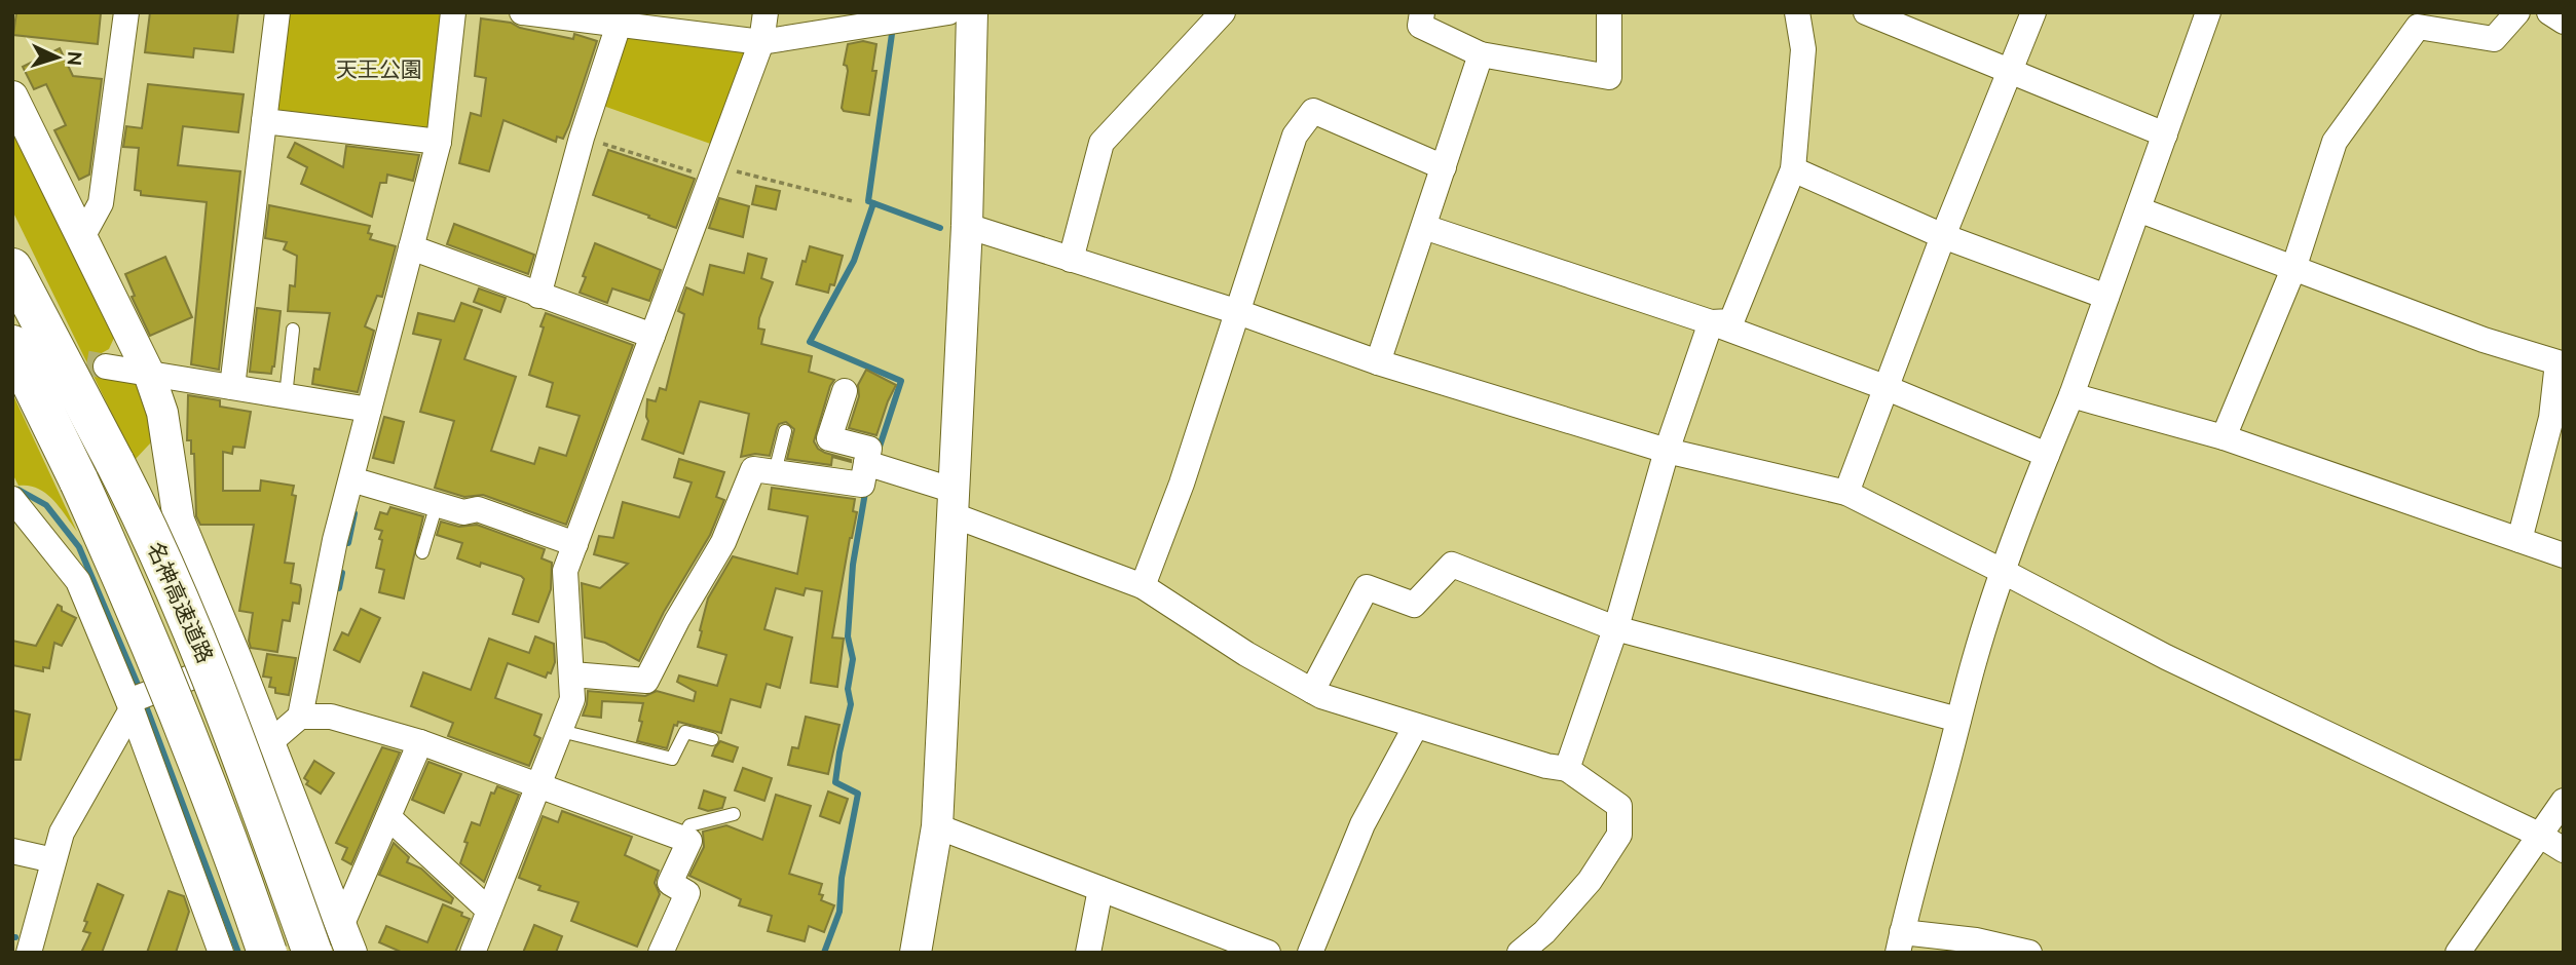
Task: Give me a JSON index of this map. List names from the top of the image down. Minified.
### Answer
{"streets":{"highway":["名神高速道路"]},"parks":["天王公園"],"north":"right"}
